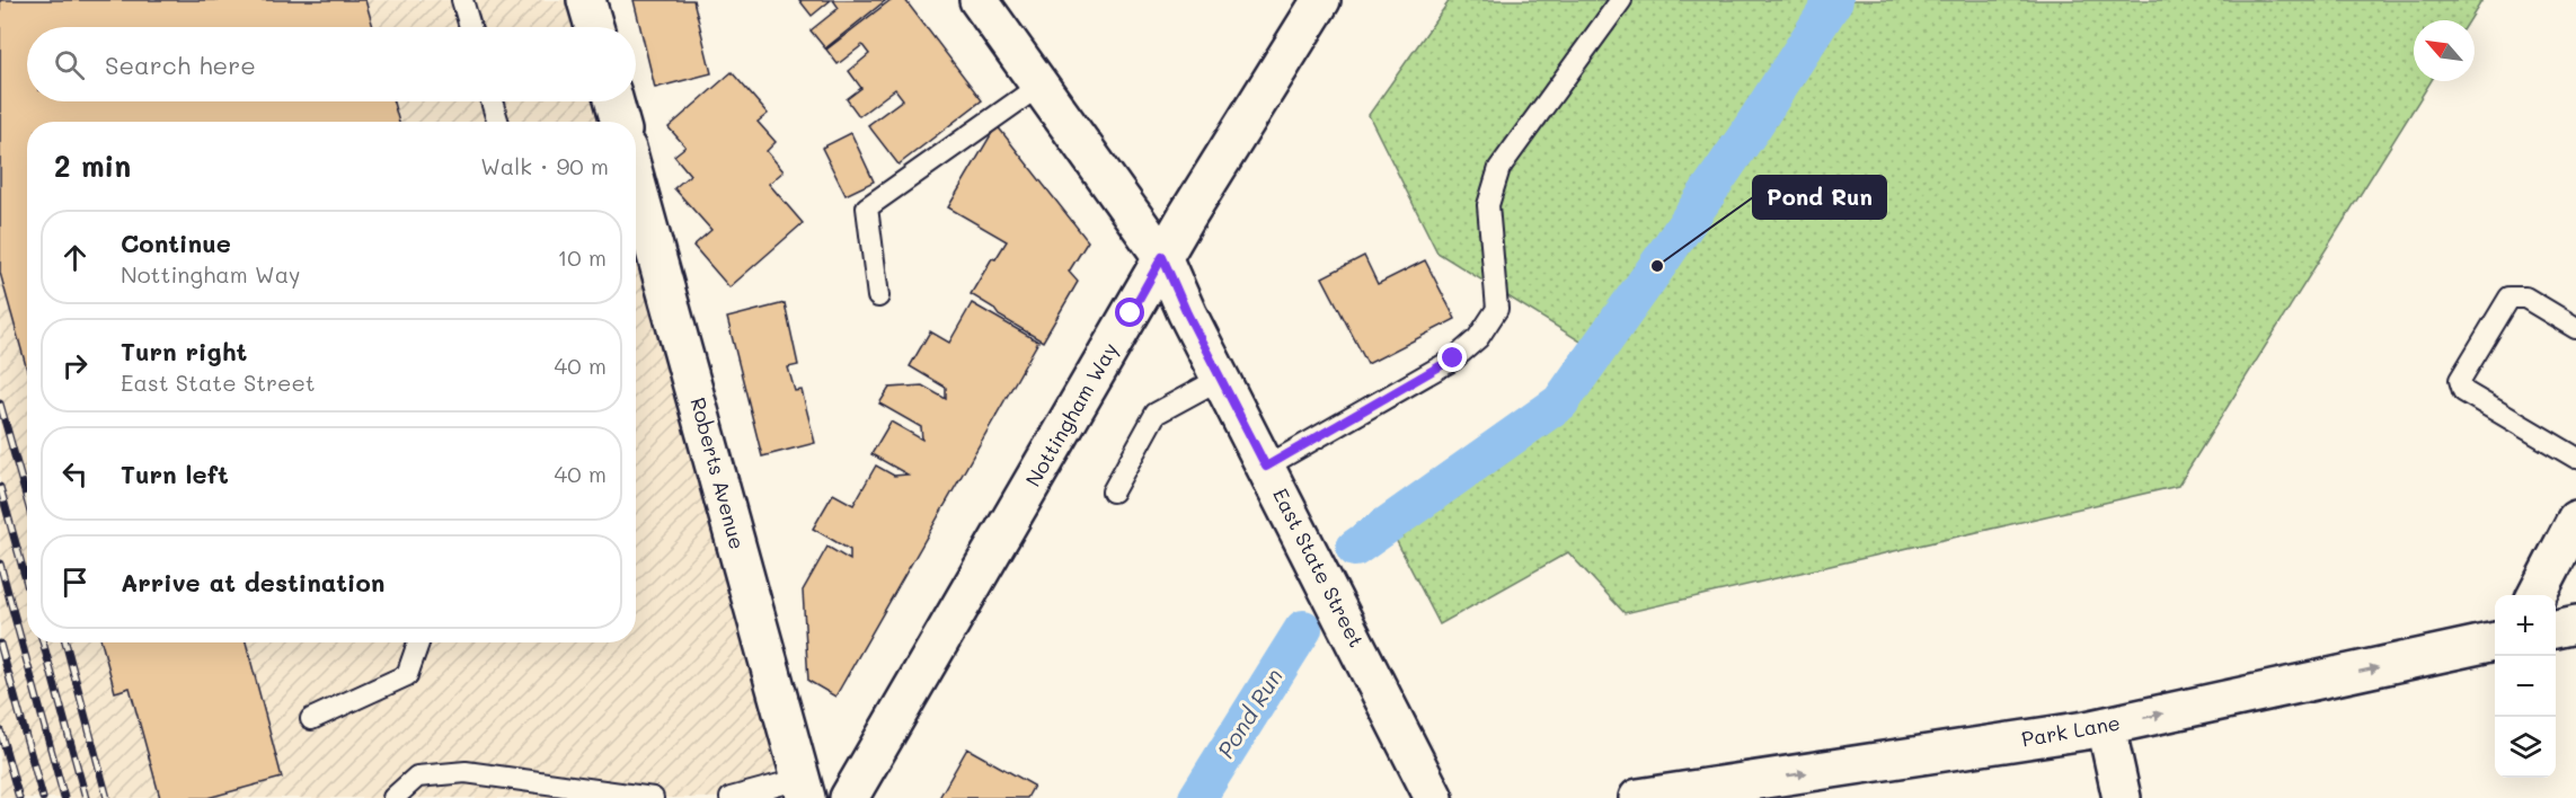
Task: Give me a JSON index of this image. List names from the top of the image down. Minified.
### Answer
{"streets":{"street":["Nottingham Way","Roberts Avenue","East State Street","Park Lane"]},"crossings":[["Nottingham Way","East State Street"]],"one_way":["Park Lane"],"water":["Pond Run"],"places":["Pond Run"],"north":"top left","page":{"search":"Search here","heading":["2 min","Walk · 90 m"],"list":[["Continue","Nottingham Way","10 m"],["Turn right","East State Street","40 m"],["Turn left","40 m"],"Arrive at destination"],"map_buttons":["+","−"]}}
